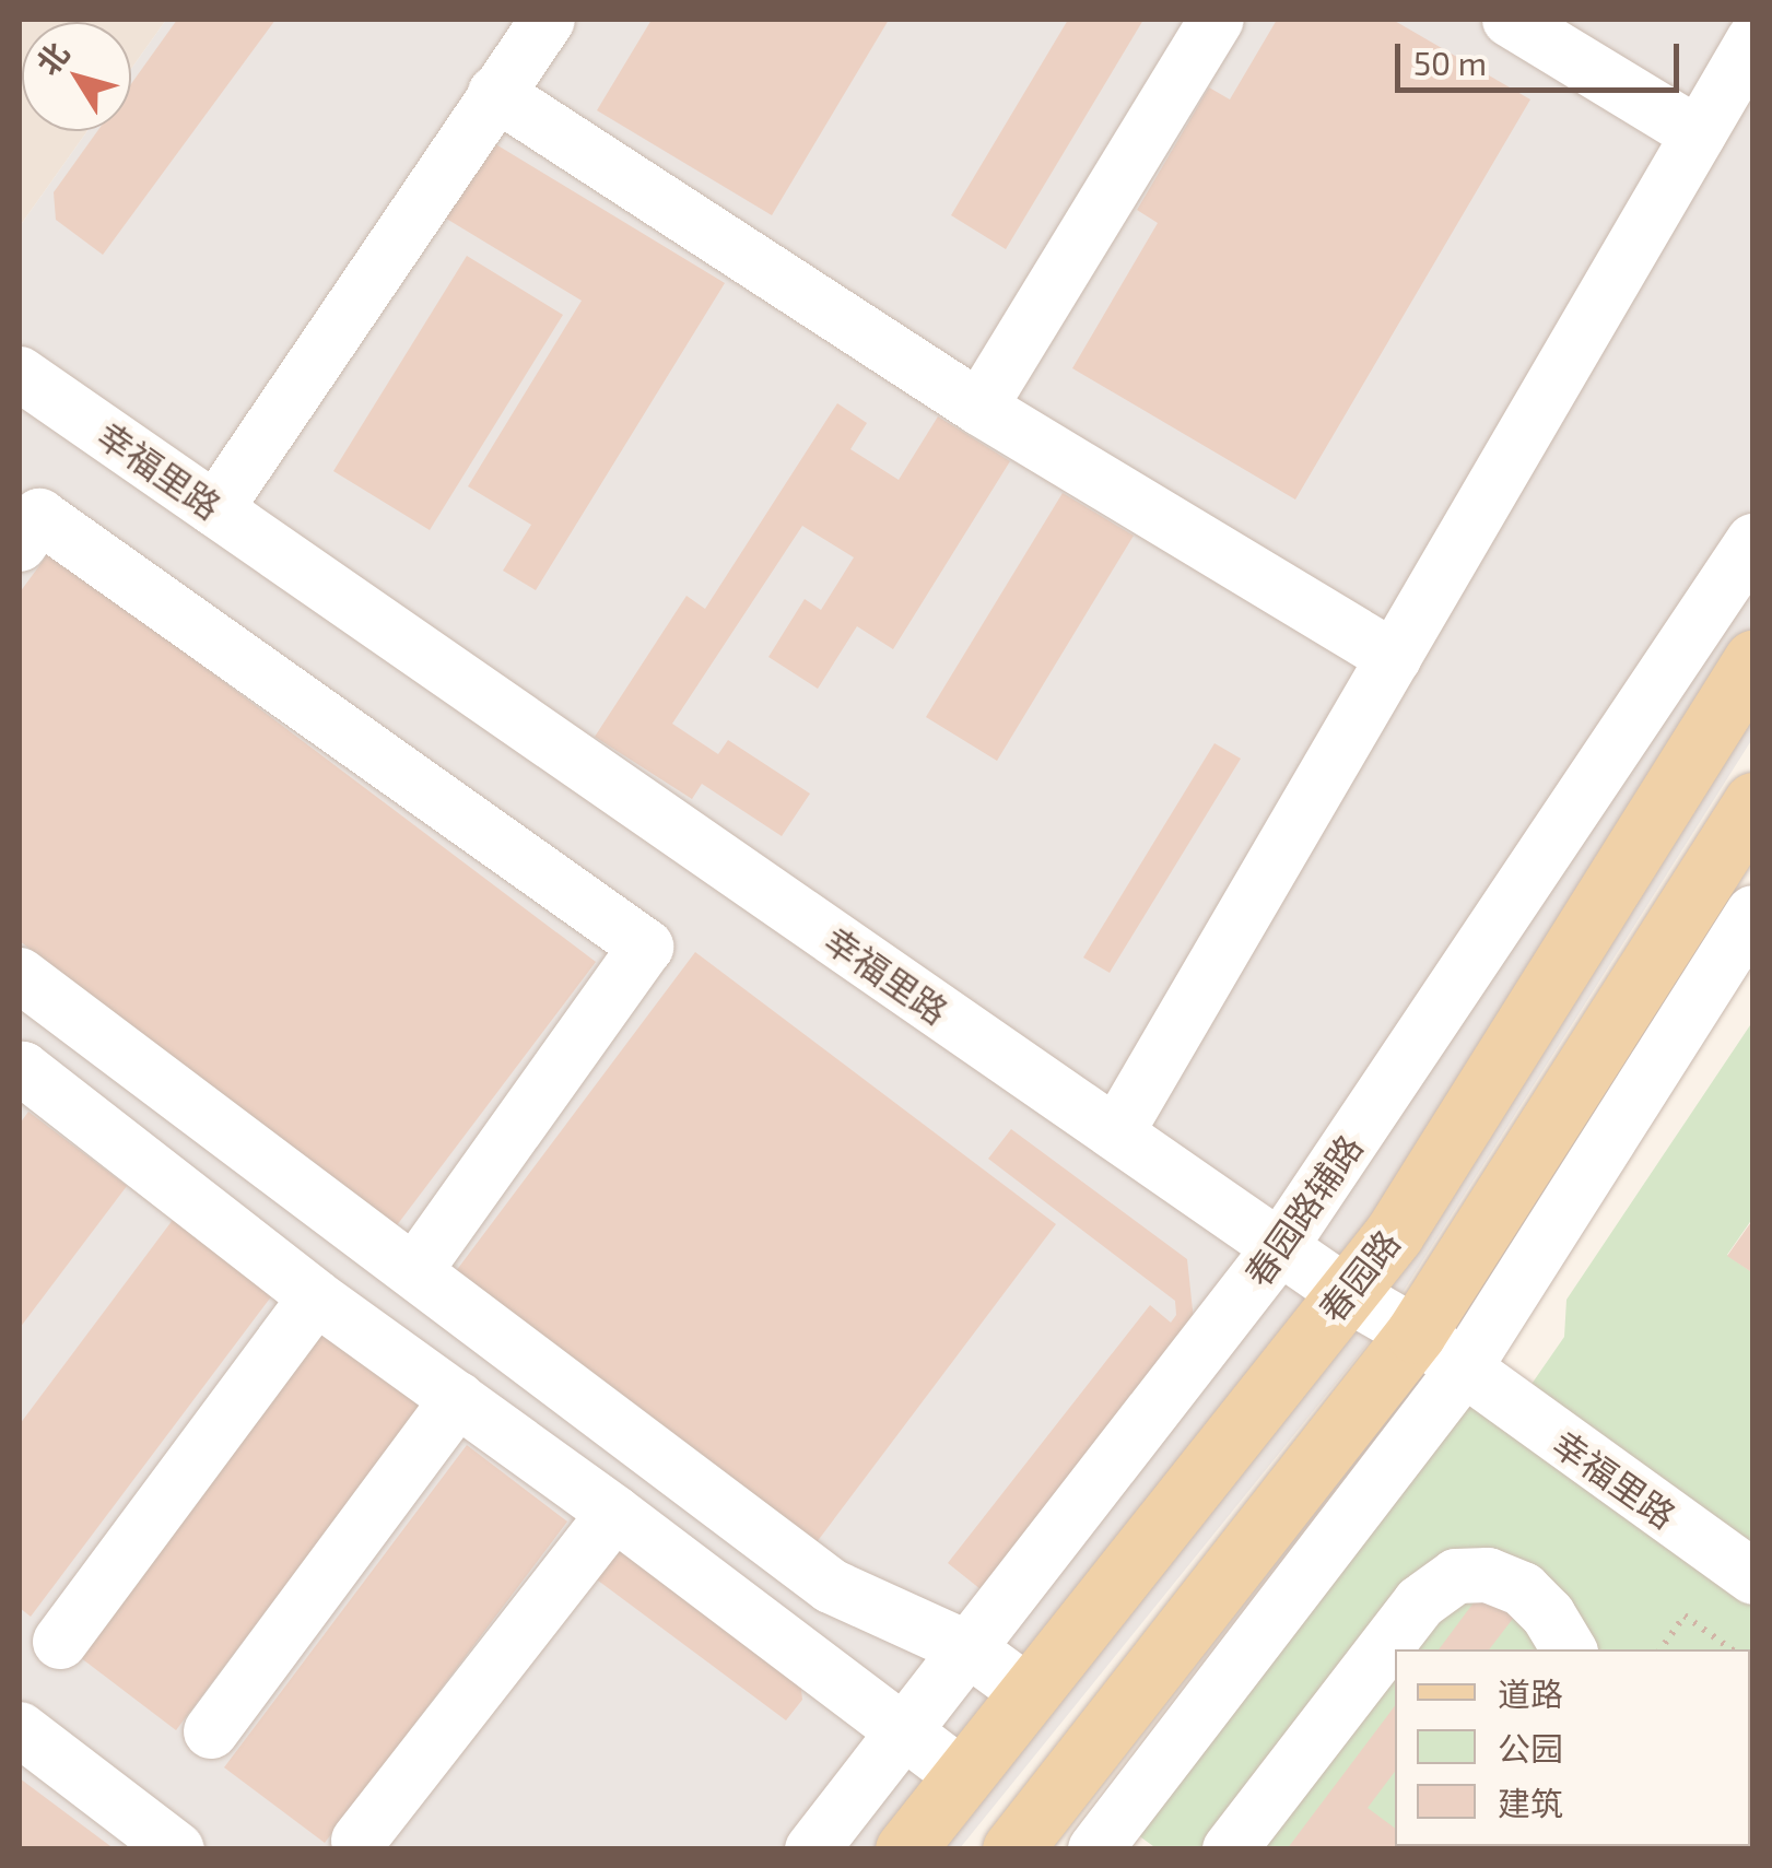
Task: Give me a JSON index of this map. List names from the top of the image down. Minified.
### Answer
{"streets":{"main road":["春园路"],"street":["幸福里路","春园路辅路"]},"crossings":[["幸福里路","春园路辅路"],["幸福里路","春园路"]],"legend":["道路","公园","建筑"],"scale_bar":"50 m","north":"top left"}
